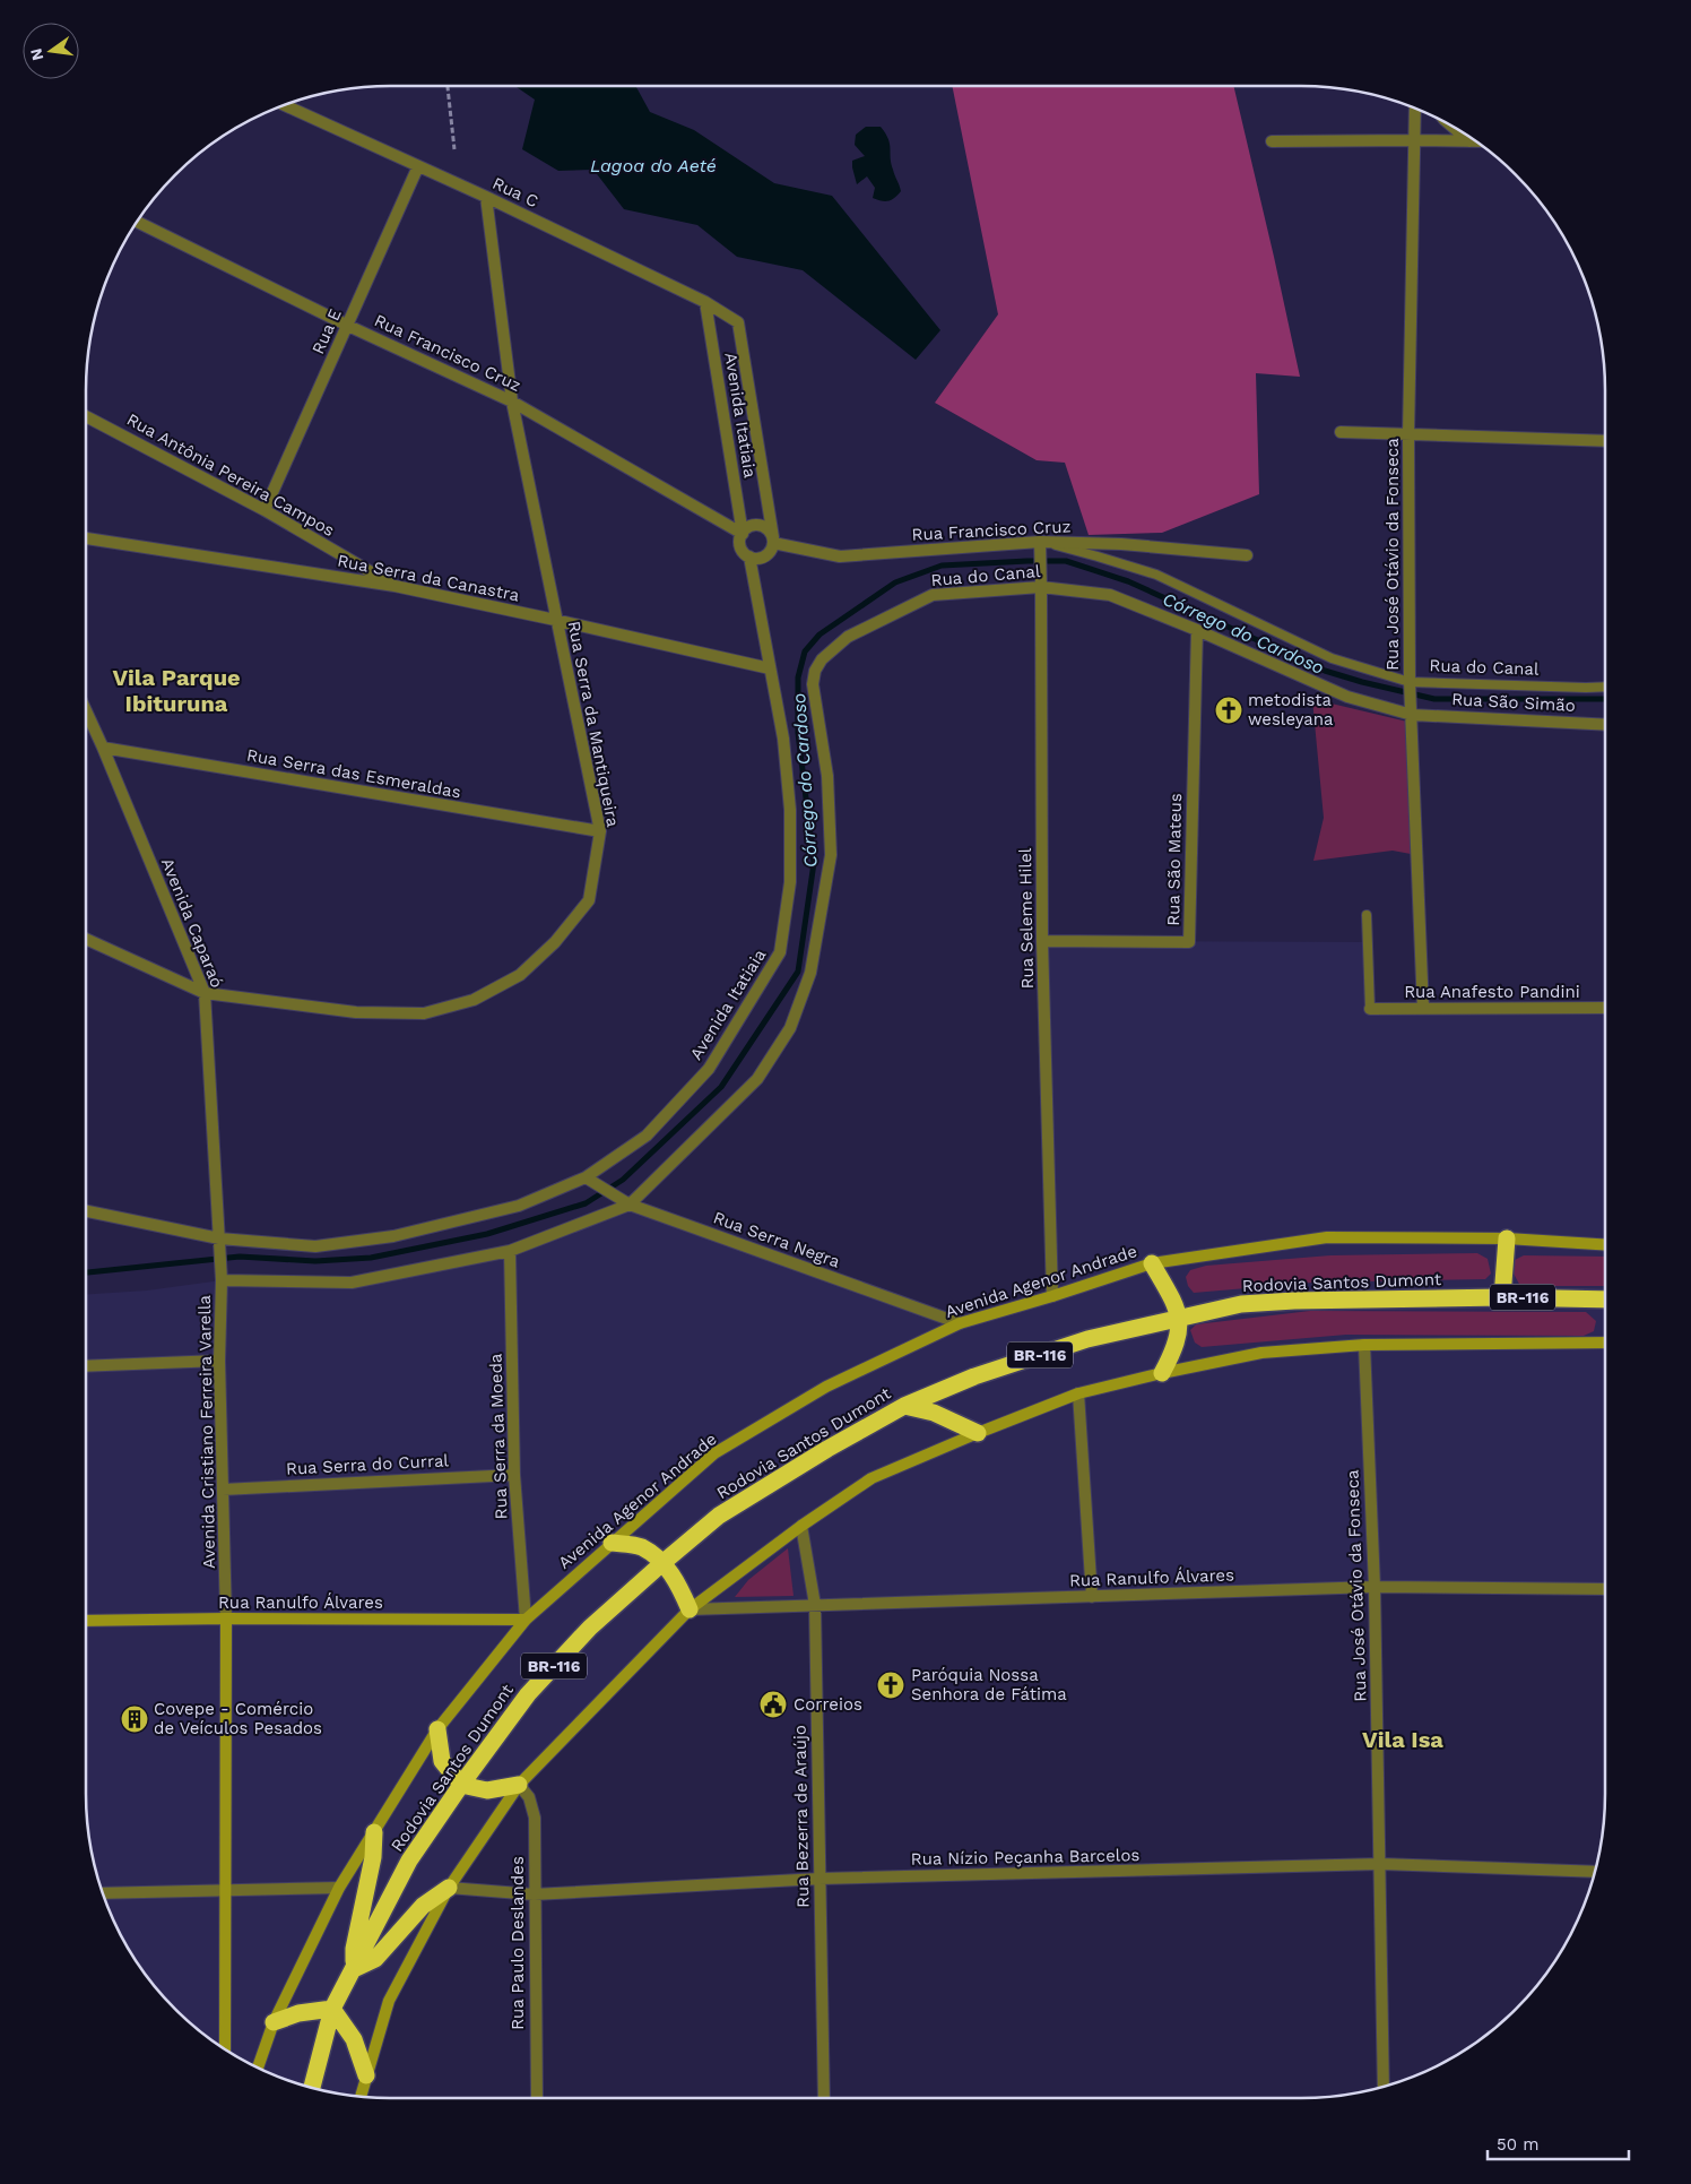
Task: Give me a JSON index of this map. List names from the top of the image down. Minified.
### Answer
{"streets":{"highway":["Rodovia Santos Dumont","BR-116"],"main road":["Avenida Agenor Andrade","Avenida Cristiano Ferreira Varella","Rua Ranulfo Álvares"],"street":["Rua C","Rua E","Rua Francisco Cruz","Avenida Itatiaia","Rua Antônia Pereira Campos","Rua José Otávio da Fonseca","Rua do Canal","Rua Serra da Canastra","Rua São Simão","Rua Serra da Mantiqueira","Rua Serra das Esmeraldas","Rua São Mateus","Rua Seleme Hilel","Avenida Caparaó","Rua Anafesto Pandini","Rua Serra Negra","Rua Serra da Moeda","Rua Serra do Curral","Rua Bezerra de Araújo","Rua Nízio Peçanha Barcelos","Rua Paulo Deslandes"]},"crossings":[["Rua C","Rua E"],["Rua C","Avenida Itatiaia"],["Rua C","Rua Serra da Mantiqueira"],["Rua E","Rua Francisco Cruz"],["Rua E","Rua Antônia Pereira Campos"],["Rua Francisco Cruz","Avenida Itatiaia"],["Rua Francisco Cruz","Rua do Canal"],["Rua Francisco Cruz","Rua Serra da Mantiqueira"],["Rua Francisco Cruz","Rua Seleme Hilel"],["Avenida Itatiaia","Rua Serra da Canastra"],["Avenida Itatiaia","Avenida Caparaó"],["Avenida Itatiaia","Rua Serra Negra"],["Rua Antônia Pereira Campos","Rua Serra da Canastra"],["Rua José Otávio da Fonseca","Rua do Canal"],["Rua José Otávio da Fonseca","Rua São Simão"],["Rua José Otávio da Fonseca","Rua Anafesto Pandini"],["Rua José Otávio da Fonseca","Rua Ranulfo Álvares"],["Rua José Otávio da Fonseca","Rua Nízio Peçanha Barcelos"],["Rua do Canal","Rua São Simão"],["Rua do Canal","Rua São Mateus"],["Rua do Canal","Rua Seleme Hilel"],["Rua do Canal","Rua Serra Negra"],["Rua Serra da Canastra","Rua Serra da Mantiqueira"],["Rua Serra da Mantiqueira","Rua Serra das Esmeraldas"],["Rua Serra da Mantiqueira","Avenida Caparaó"],["Rua Serra das Esmeraldas","Avenida Caparaó"],["Rua São Mateus","Rua Seleme Hilel"],["Rua Seleme Hilel","Avenida Agenor Andrade"],["Avenida Caparaó","Avenida Cristiano Ferreira Varella"],["Rua Serra Negra","Avenida Agenor Andrade"],["Avenida Agenor Andrade","Rua Serra da Moeda"],["Avenida Agenor Andrade","Rua Ranulfo Álvares"],["Avenida Cristiano Ferreira Varella","Rua Serra do Curral"],["Avenida Cristiano Ferreira Varella","Rua Ranulfo Álvares"],["Rua Serra da Moeda","Rua Serra do Curral"],["Rua Serra da Moeda","Rua Ranulfo Álvares"],["Rua Ranulfo Álvares","Rua Bezerra de Araújo"],["Rua Bezerra de Araújo","Rua Nízio Peçanha Barcelos"],["Rua Nízio Peçanha Barcelos","Rua Paulo Deslandes"]],"districts":["Vila Parque Ibituruna","Vila Isa"],"water":["Lagoa do Aeté","Córrego do Cardoso"],"places":{"church":["metodista wesleyana","Paróquia Nossa Senhora de Fátima"],"public building":["Correios"],"building":["Covepe - Comércio de Veículos Pesados"]},"scale_bar":"50 m","north":"left"}
